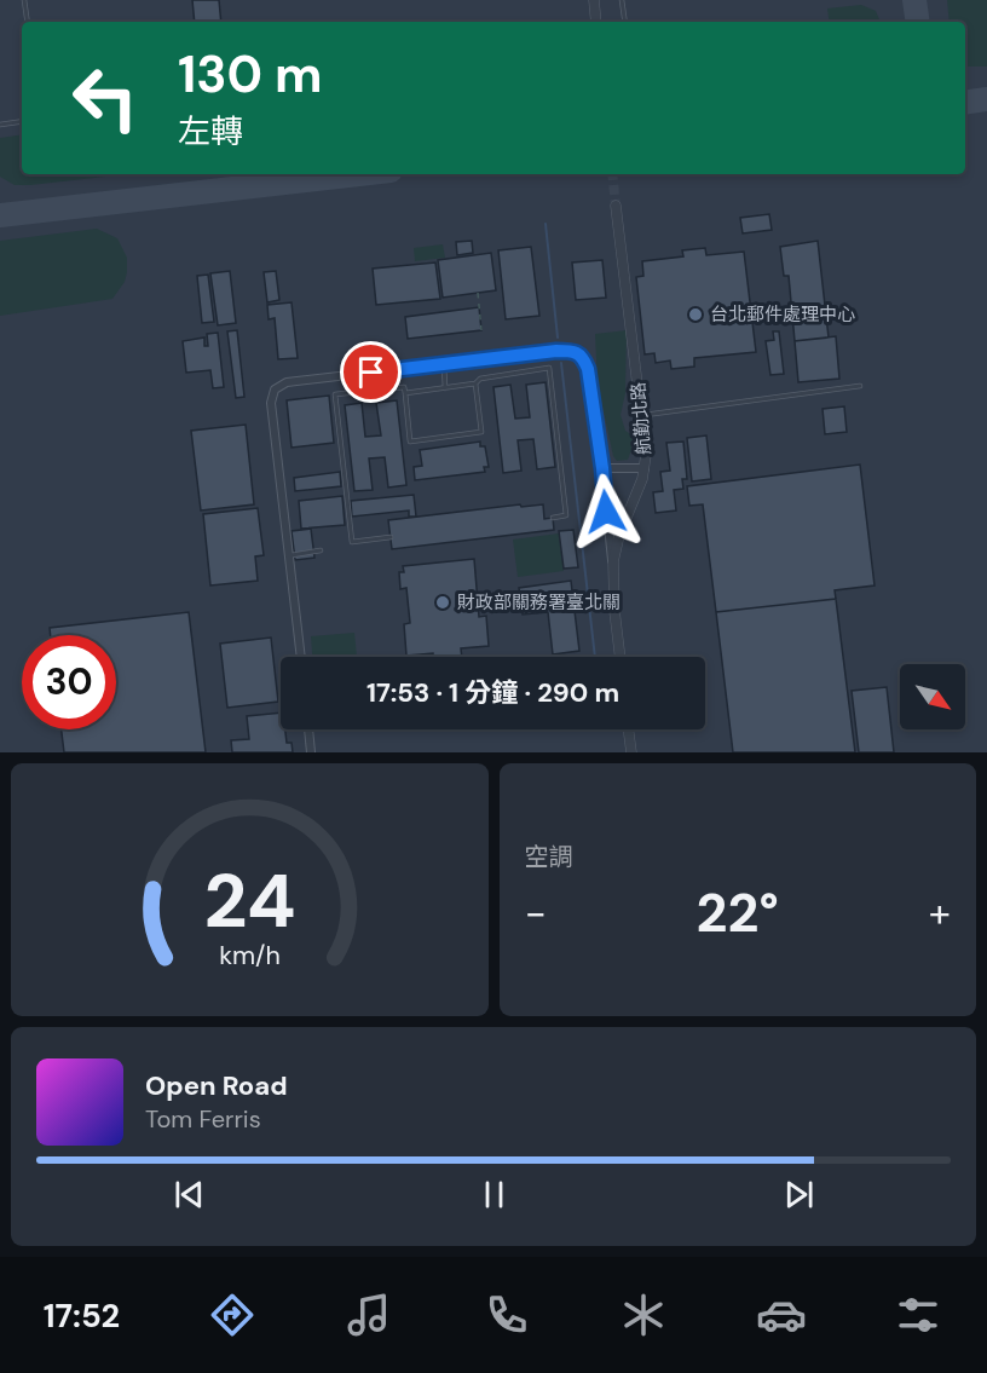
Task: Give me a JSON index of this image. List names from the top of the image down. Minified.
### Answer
{"streets":{"street":["航勤北路"]},"places":["台北郵件處理中心","財政部關務署臺北關"],"north":"bottom right","page":{"turn":["130 m","左轉"],"limit":"30","trip":"17:53 · 1 分鐘 · 290 m","tile":"空調","heat":["−","22°","+"],"song":["Open Road","Tom Ferris"],"tabs":"17:52","gauge":["24","km/h"]}}
